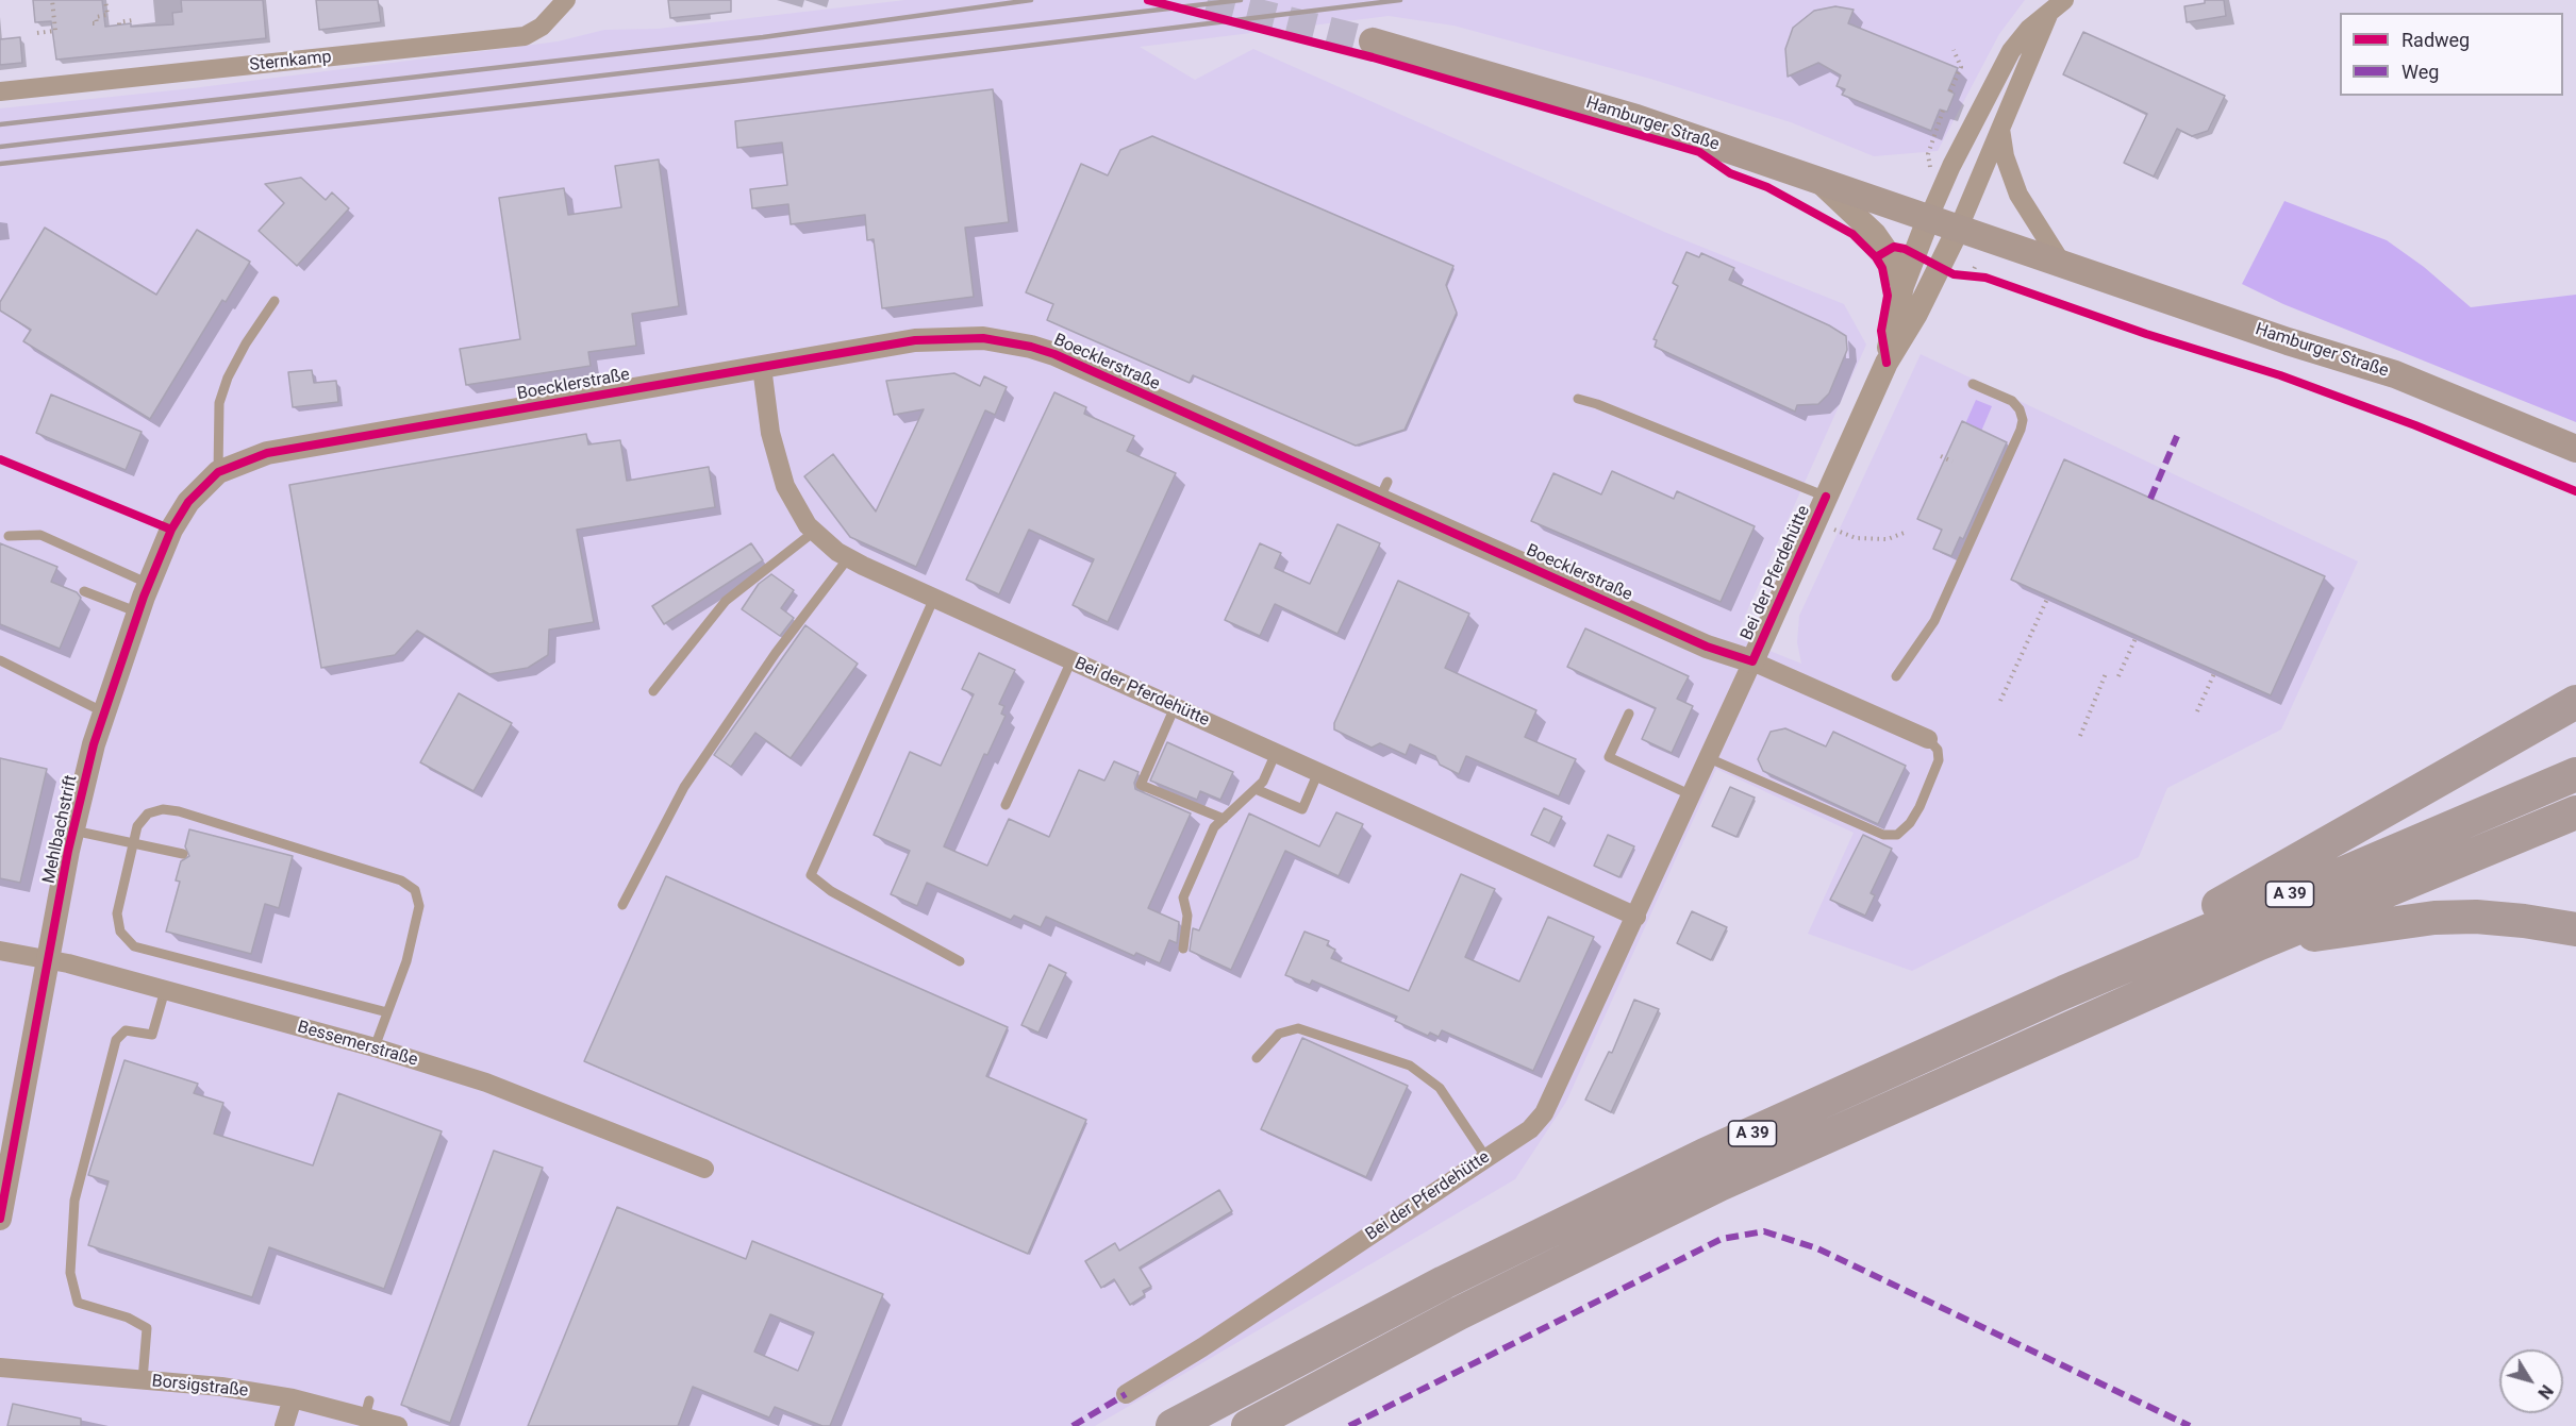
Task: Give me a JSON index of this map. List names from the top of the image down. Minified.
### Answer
{"streets":{"highway":["A 39"],"main road":["Hamburger Straße"],"street":["Sternkamp","Boecklerstraße","Bei der Pferdehütte","Mehlbachstrift","Bessemerstraße","Borsigstraße"]},"crossings":[["Hamburger Straße","Bei der Pferdehütte"],["Boecklerstraße","Bei der Pferdehütte"],["Boecklerstraße","Mehlbachstrift"],["Mehlbachstrift","Bessemerstraße"]],"legend":["Radweg","Weg"],"north":"bottom right"}
